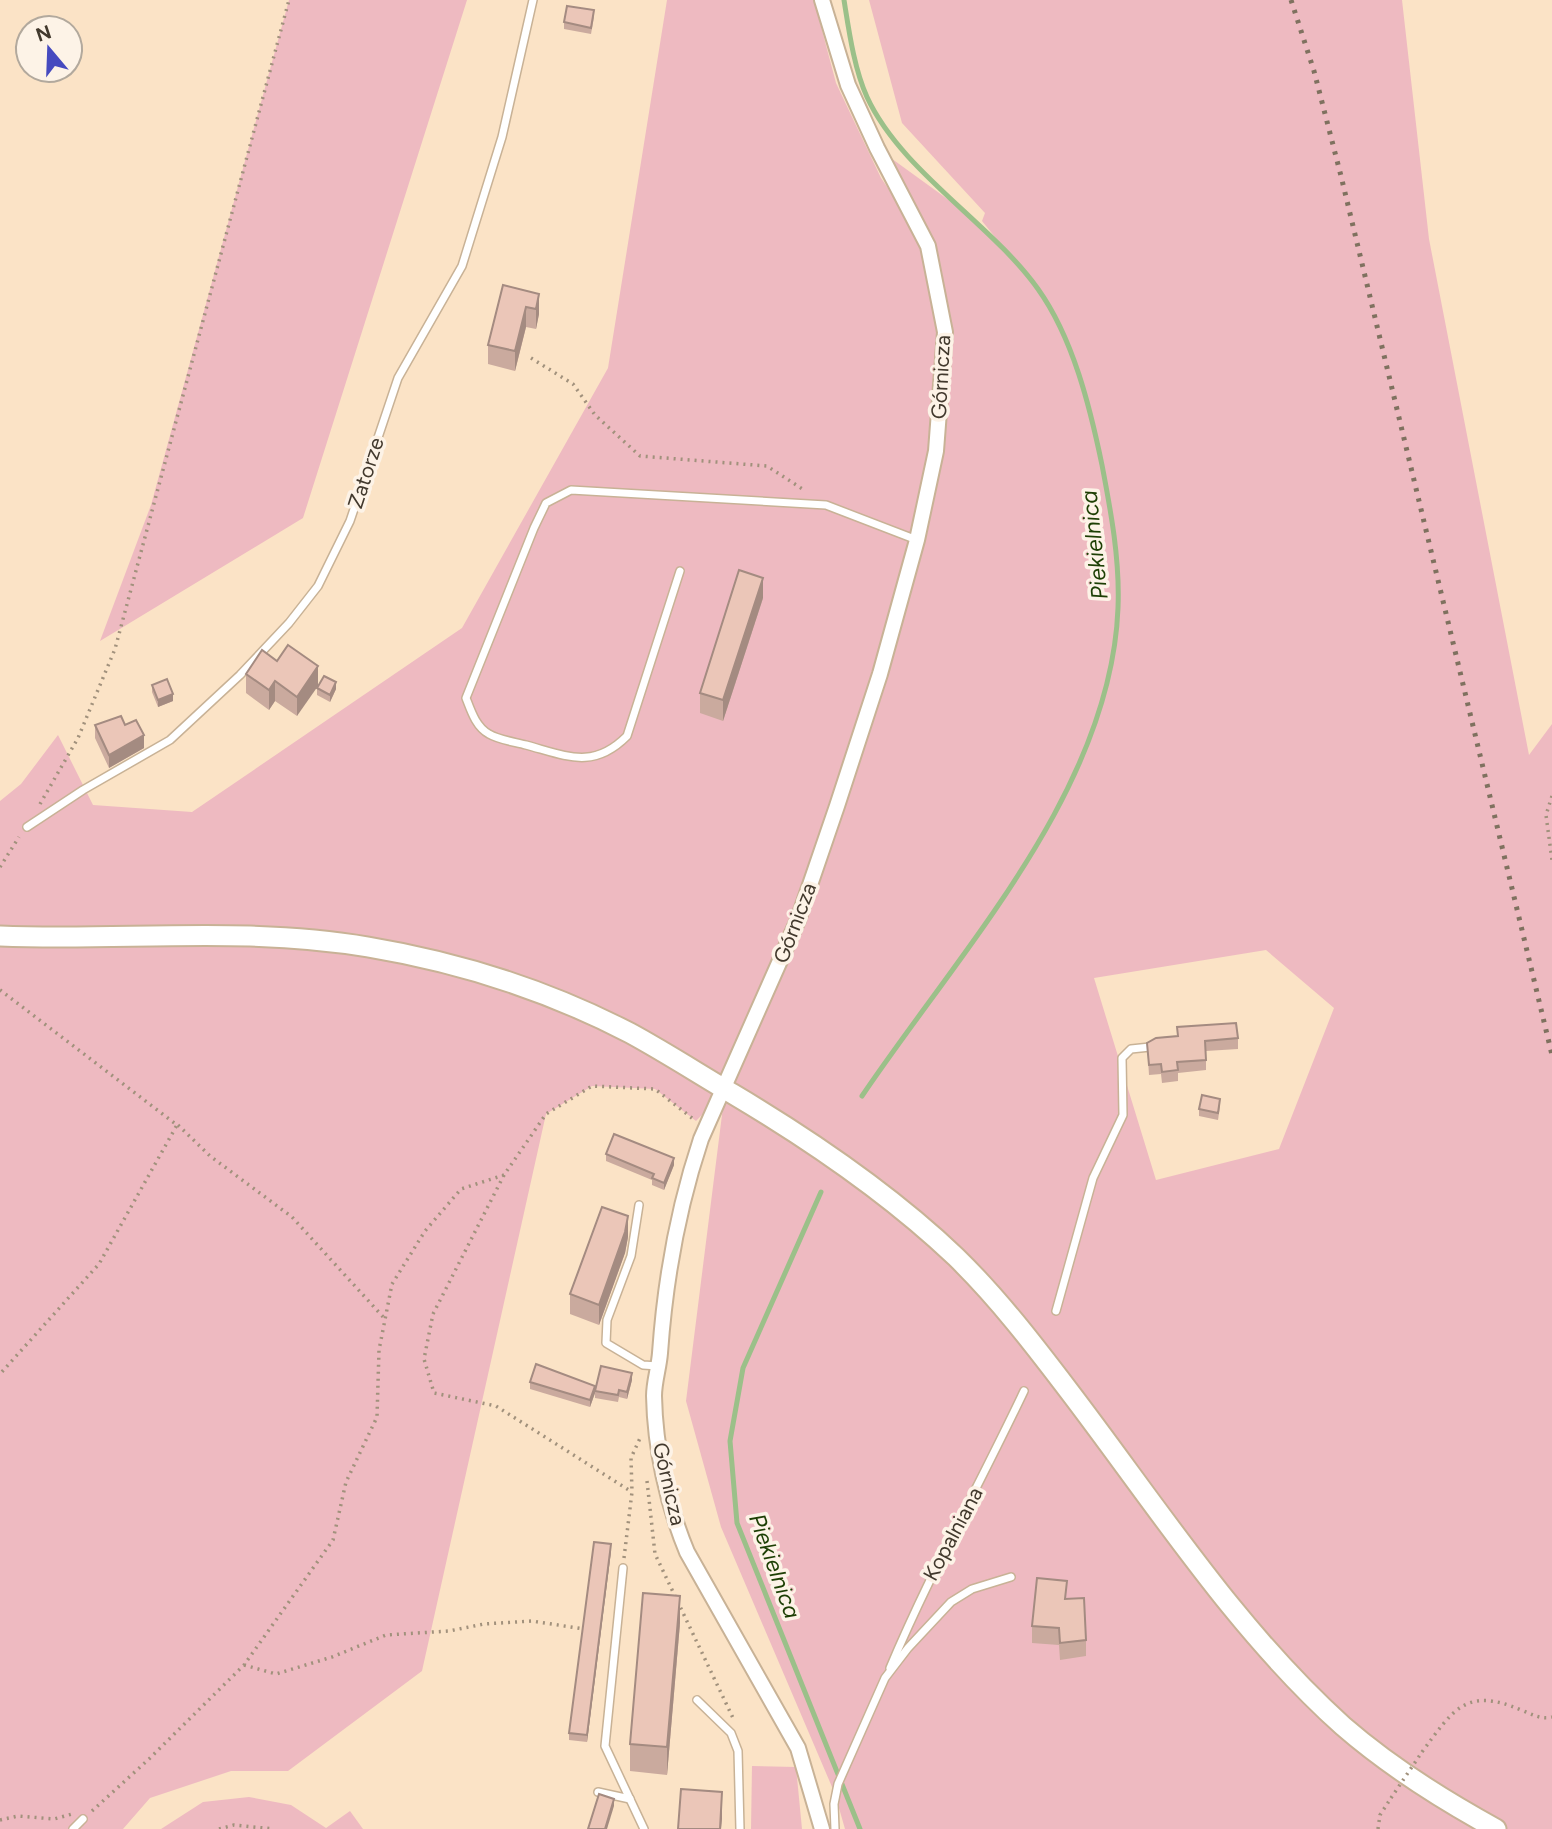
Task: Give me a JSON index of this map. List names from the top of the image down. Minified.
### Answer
{"streets":{"street":["Górnicza"],"lane":["Zatorze","Kopalniana"]},"water":["Piekielnica"],"north":"top"}
